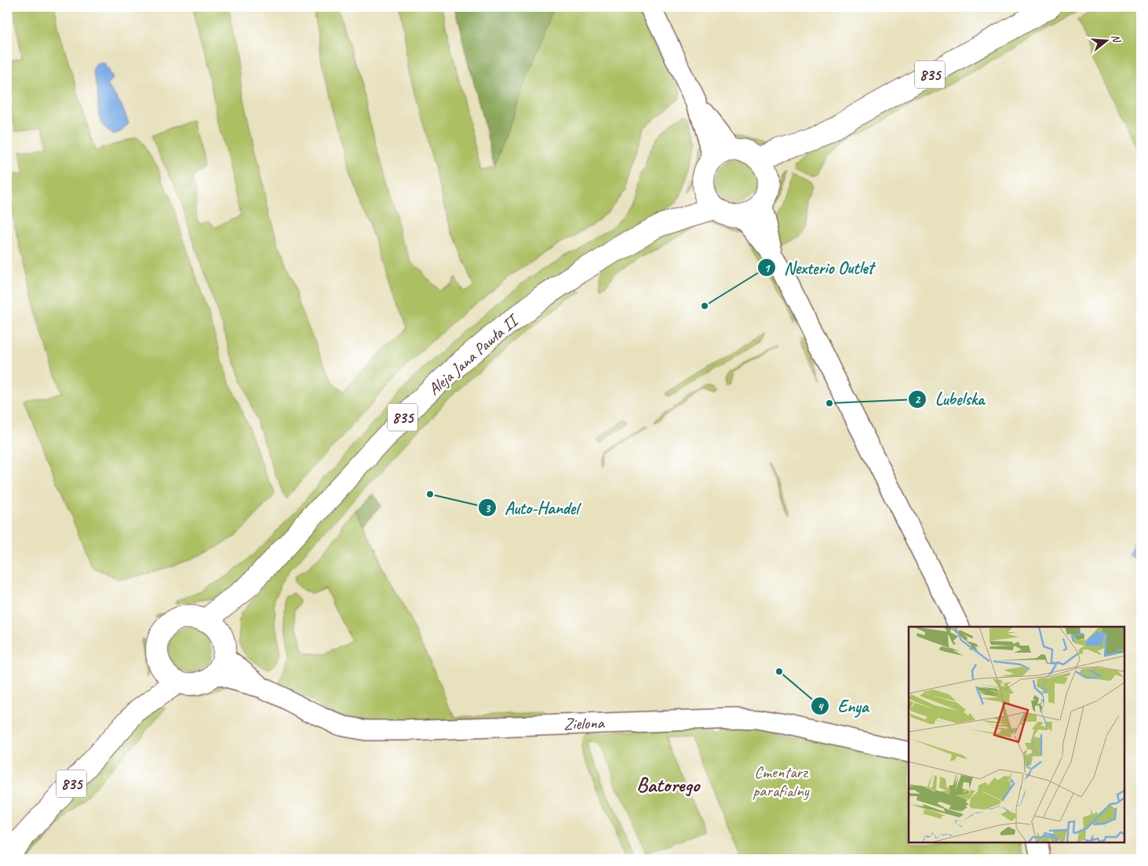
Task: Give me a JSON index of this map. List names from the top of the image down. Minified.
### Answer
{"streets":{"main road":["835","Aleja Jana Pawła II"],"street":["Zielona"]},"crossings":[["835","Aleja Jana Pawła II"],["835","Zielona"],["Aleja Jana Pawła II","Zielona"]],"districts":["Batorego"],"parks":["Cmentarz parafialny"],"places":["Nexterio Outlet","Lubelska","Auto-Handel","Enya"],"north":"right"}
